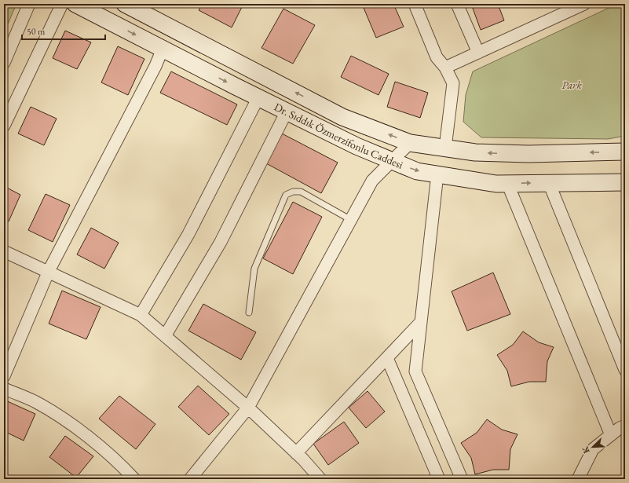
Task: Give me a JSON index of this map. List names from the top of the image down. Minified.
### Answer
{"streets":{"main road":["Dr. Sıddık Özmerzifonlu Caddesi"]},"parks":["Park"],"scale_bar":"50 m","north":"bottom left"}
